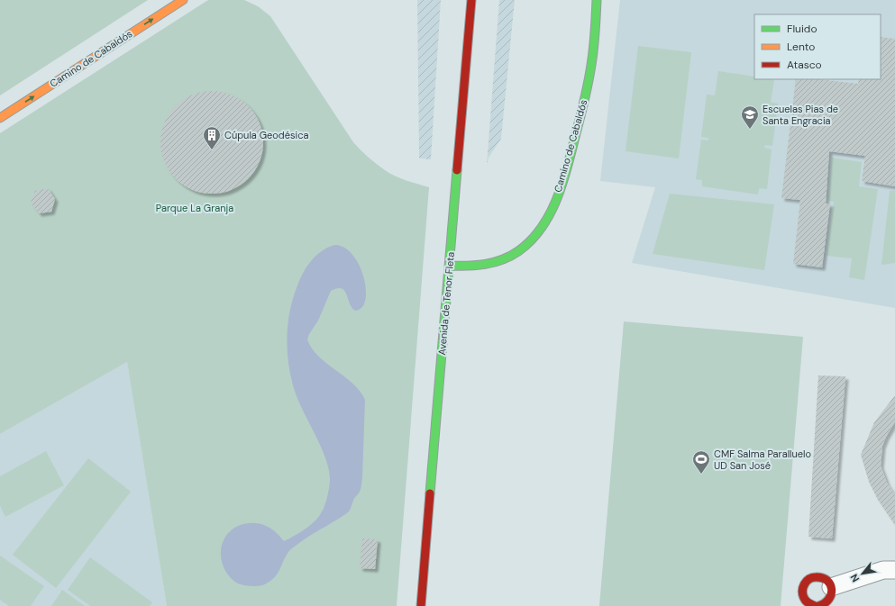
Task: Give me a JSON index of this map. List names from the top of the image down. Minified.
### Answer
{"streets":{"street":["Camino de Cabaldós","Avenida de Tenor Fleta"]},"crossings":[["Camino de Cabaldós","Avenida de Tenor Fleta"]],"one_way":["Camino de Cabaldós"],"parks":["Parque La Granja"],"places":{"school or university":["Escuelas Pias de Santa Engracia"],"building":["Cúpula Geodésica"],"sports":["CMF Salma Paralluelo UD San José"]},"legend":["Fluido","Lento","Atasco"],"north":"bottom left"}
